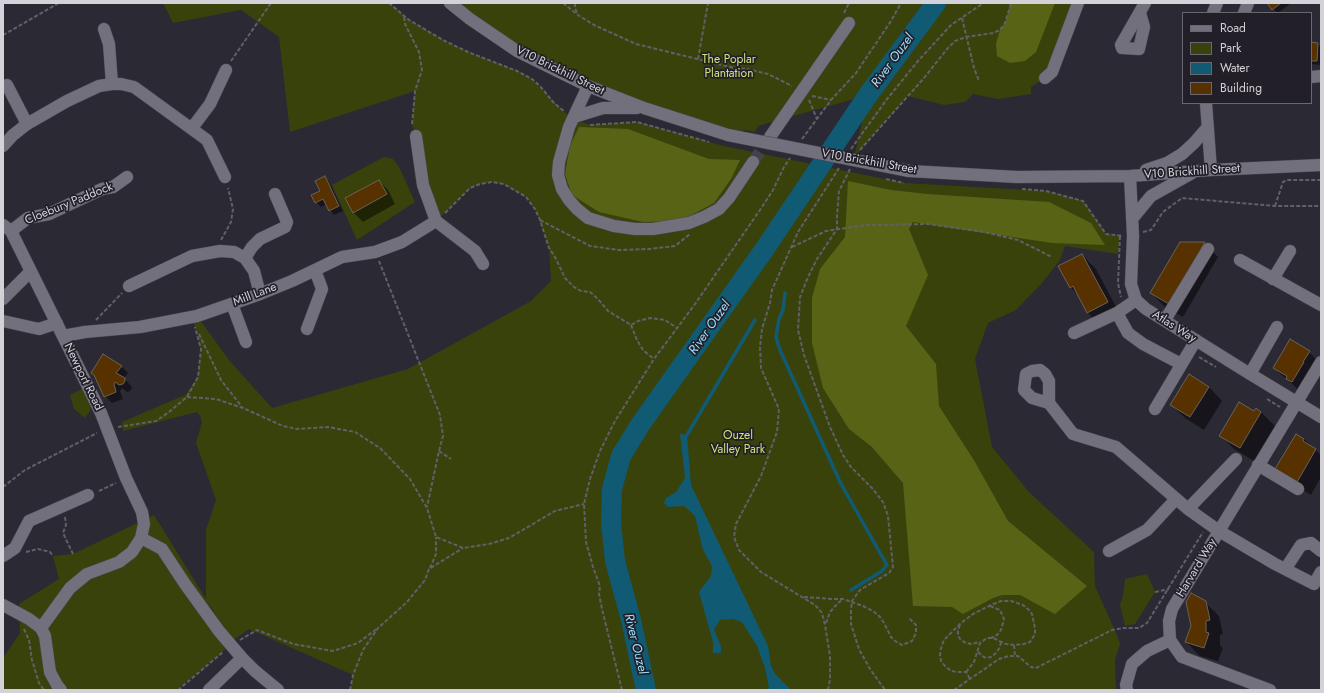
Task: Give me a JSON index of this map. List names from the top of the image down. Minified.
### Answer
{"streets":{"street":["V10 Brickhill Street","Cloebury Paddock","Mill Lane","Atlas Way","Newport Road","Harvard Way"]},"crossings":[["Cloebury Paddock","Newport Road"],["Mill Lane","Newport Road"],["Atlas Way","Harvard Way"]],"water":["River Ouzel"],"parks":["The Poplar Plantation","Ouzel Valley Park"],"legend":["Road","Park","Water","Building"]}
